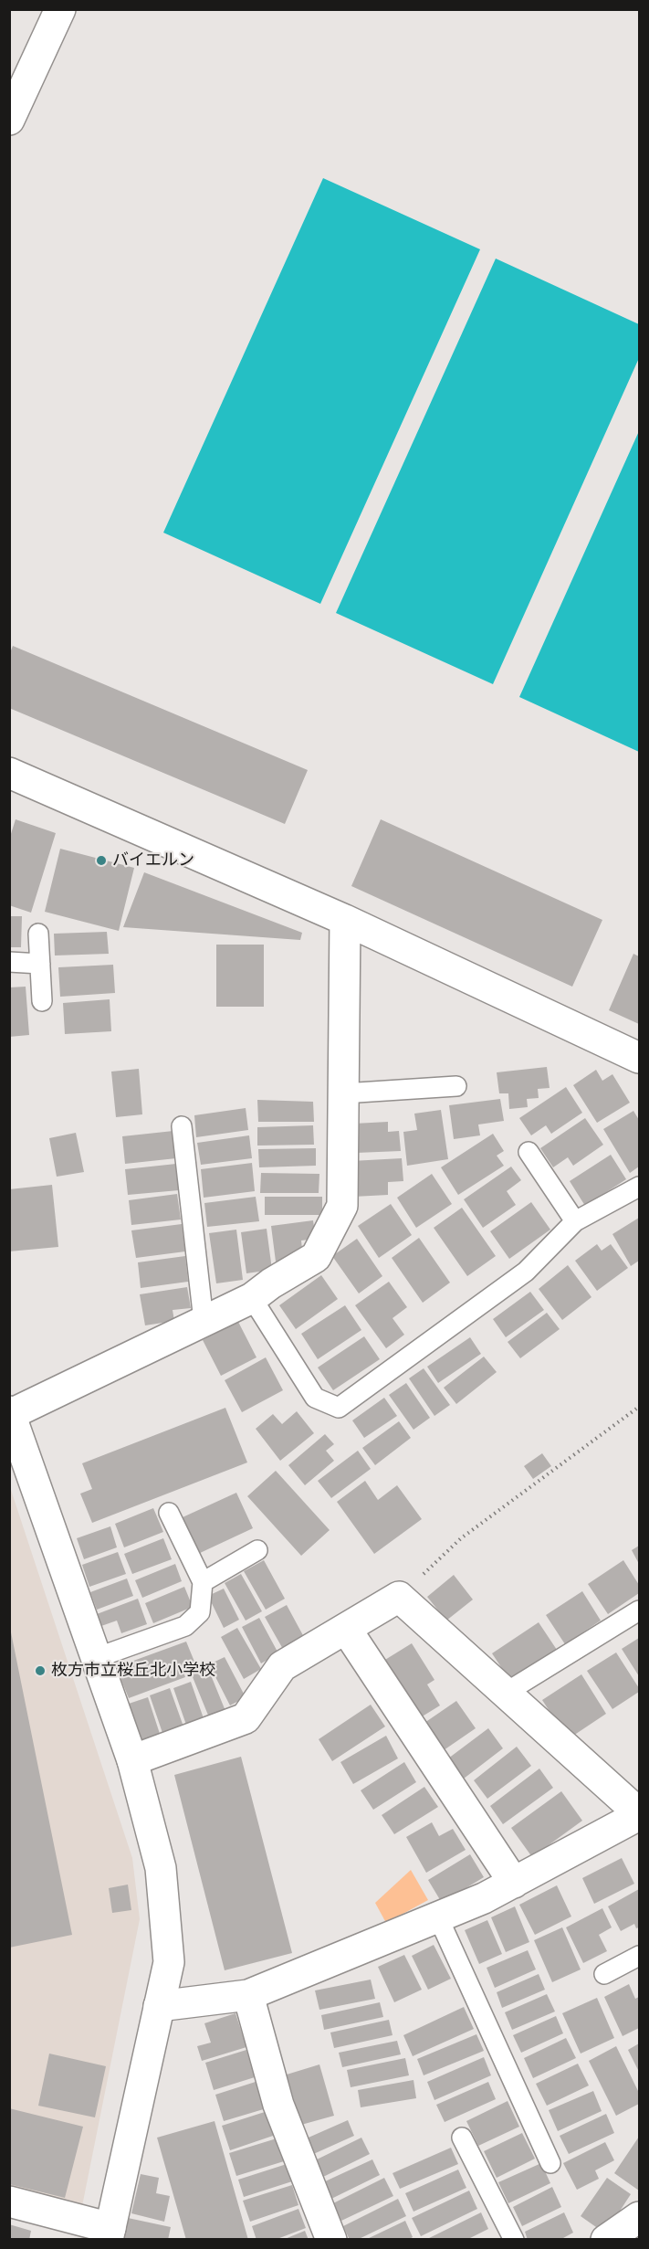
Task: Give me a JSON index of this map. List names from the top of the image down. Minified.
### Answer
{"places":["バイエルン","枚方市立桜丘北小学校"]}
